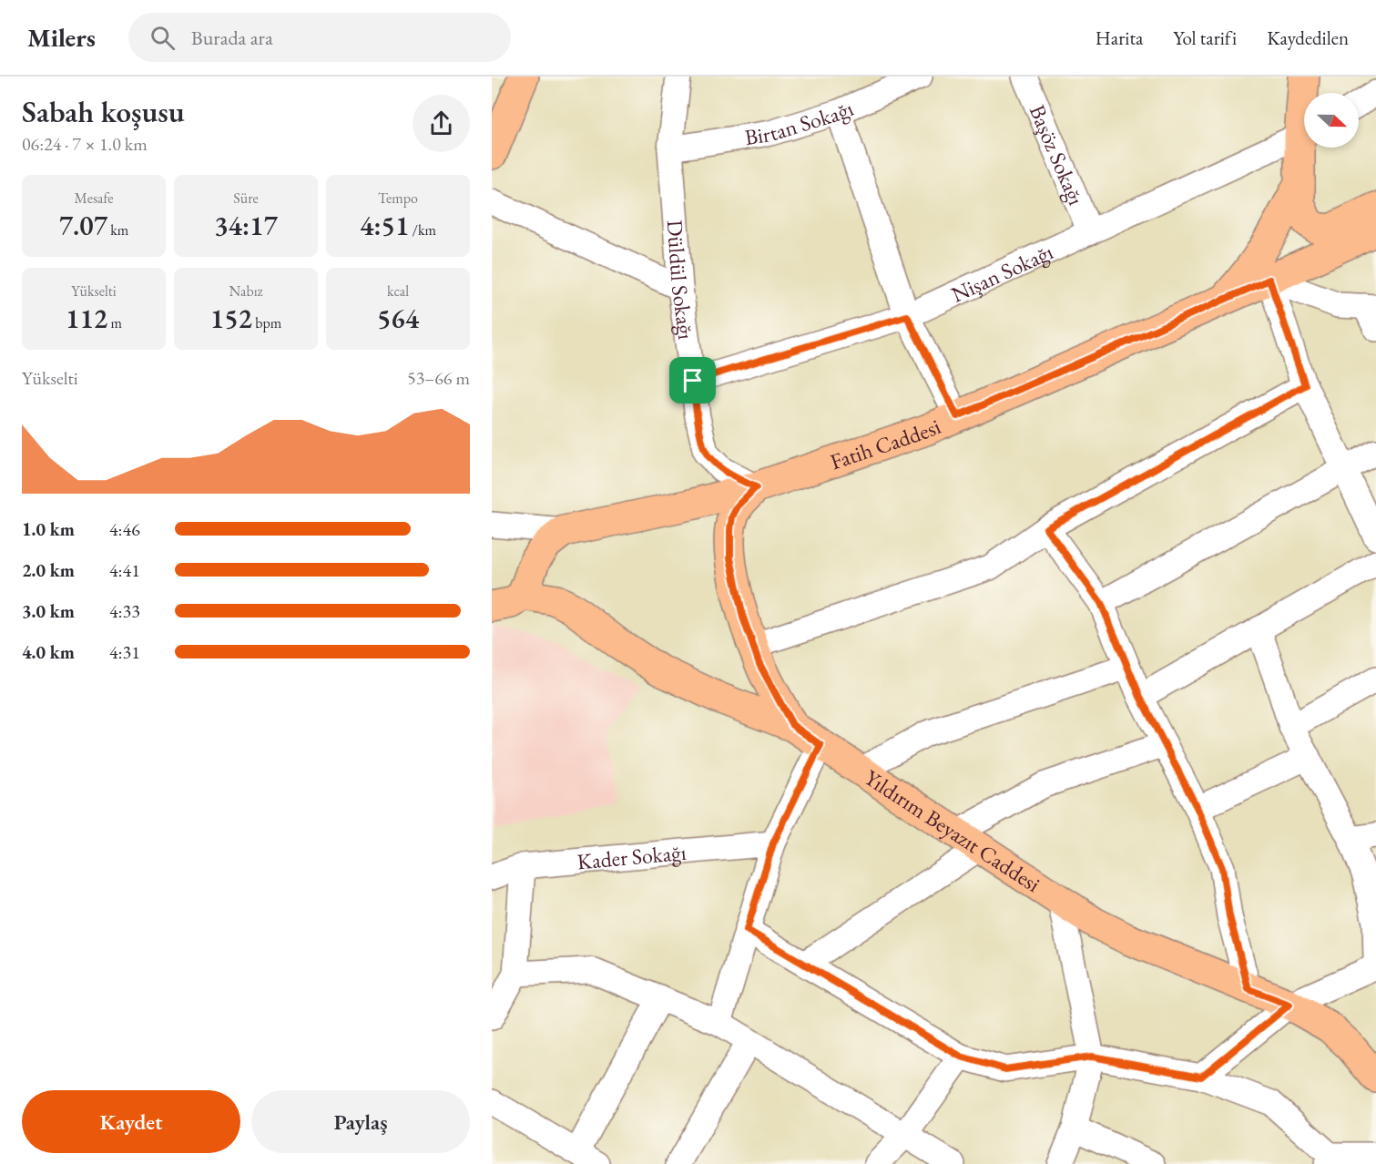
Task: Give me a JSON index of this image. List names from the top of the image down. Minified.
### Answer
{"streets":{"main road":["Fatih Caddesi","Yıldırım Beyazıt Caddesi"],"street":["Birtan Sokağı","Başöz Sokağı","Nişan Sokağı","Düldül Sokağı","Kader Sokağı"]},"crossings":[["Birtan Sokağı","Düldül Sokağı"],["Başöz Sokağı","Nişan Sokağı"],["Nişan Sokağı","Düldül Sokağı"],["Düldül Sokağı","Fatih Caddesi"]],"north":"right","page":{"header":"Milers","search":"Burada ara","nav":["Harita","Yol tarifi","Kaydedilen"],"heading":["Sabah koşusu","06:24 · 7 × 1.0 km"],"stats":[["Mesafe","7.07 km"],["Süre","34:17"],["Tempo","4:51 /km"],["Yükselti","112 m"],["Nabız","152 bpm"],["kcal","564"]],"chart":["Yükselti","53–66 m"],"list":[{"name":"1.0 km","note":"4:46"},{"name":"2.0 km","note":"4:41"},{"name":"3.0 km","note":"4:33"},{"name":"4.0 km","note":"4:31"}],"buttons":["Kaydet","Paylaş"]}}
